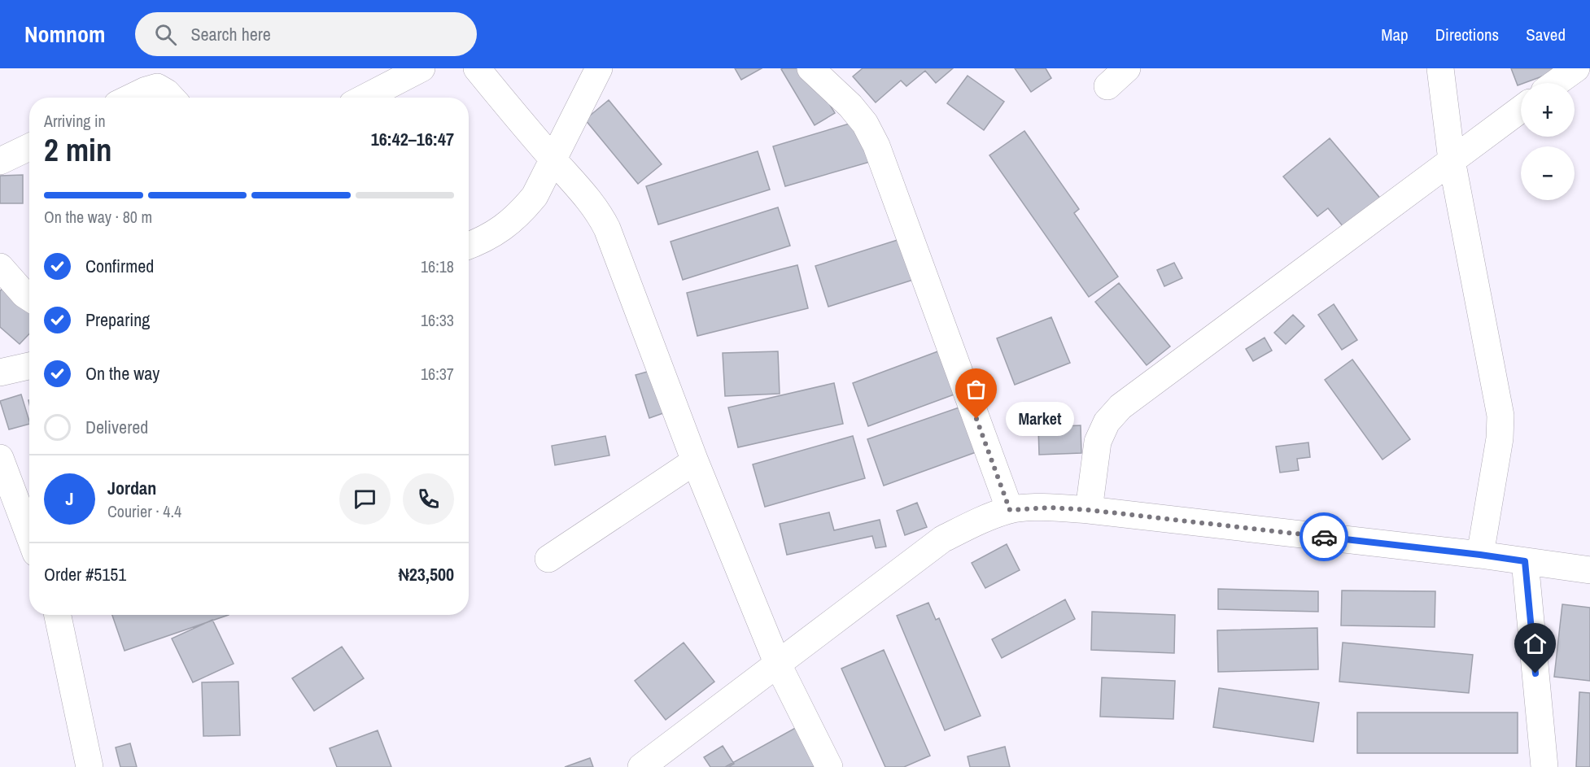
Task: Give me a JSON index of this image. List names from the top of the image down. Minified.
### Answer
{"places":["Market"],"page":{"header":"Nomnom","search":"Search here","nav":["Map","Directions","Saved"],"map_buttons":["+","−"],"heading":["2 min","Arriving in","16:42–16:47"],"panel":["Jordan","Courier · 4.4","Order #5151","₦23,500"],"bar":"On the way · 80 m","list":[["Confirmed","16:18"],["Preparing","16:33"],["On the way","16:37"],"Delivered"],"bubble":"Market","round":"J"}}
